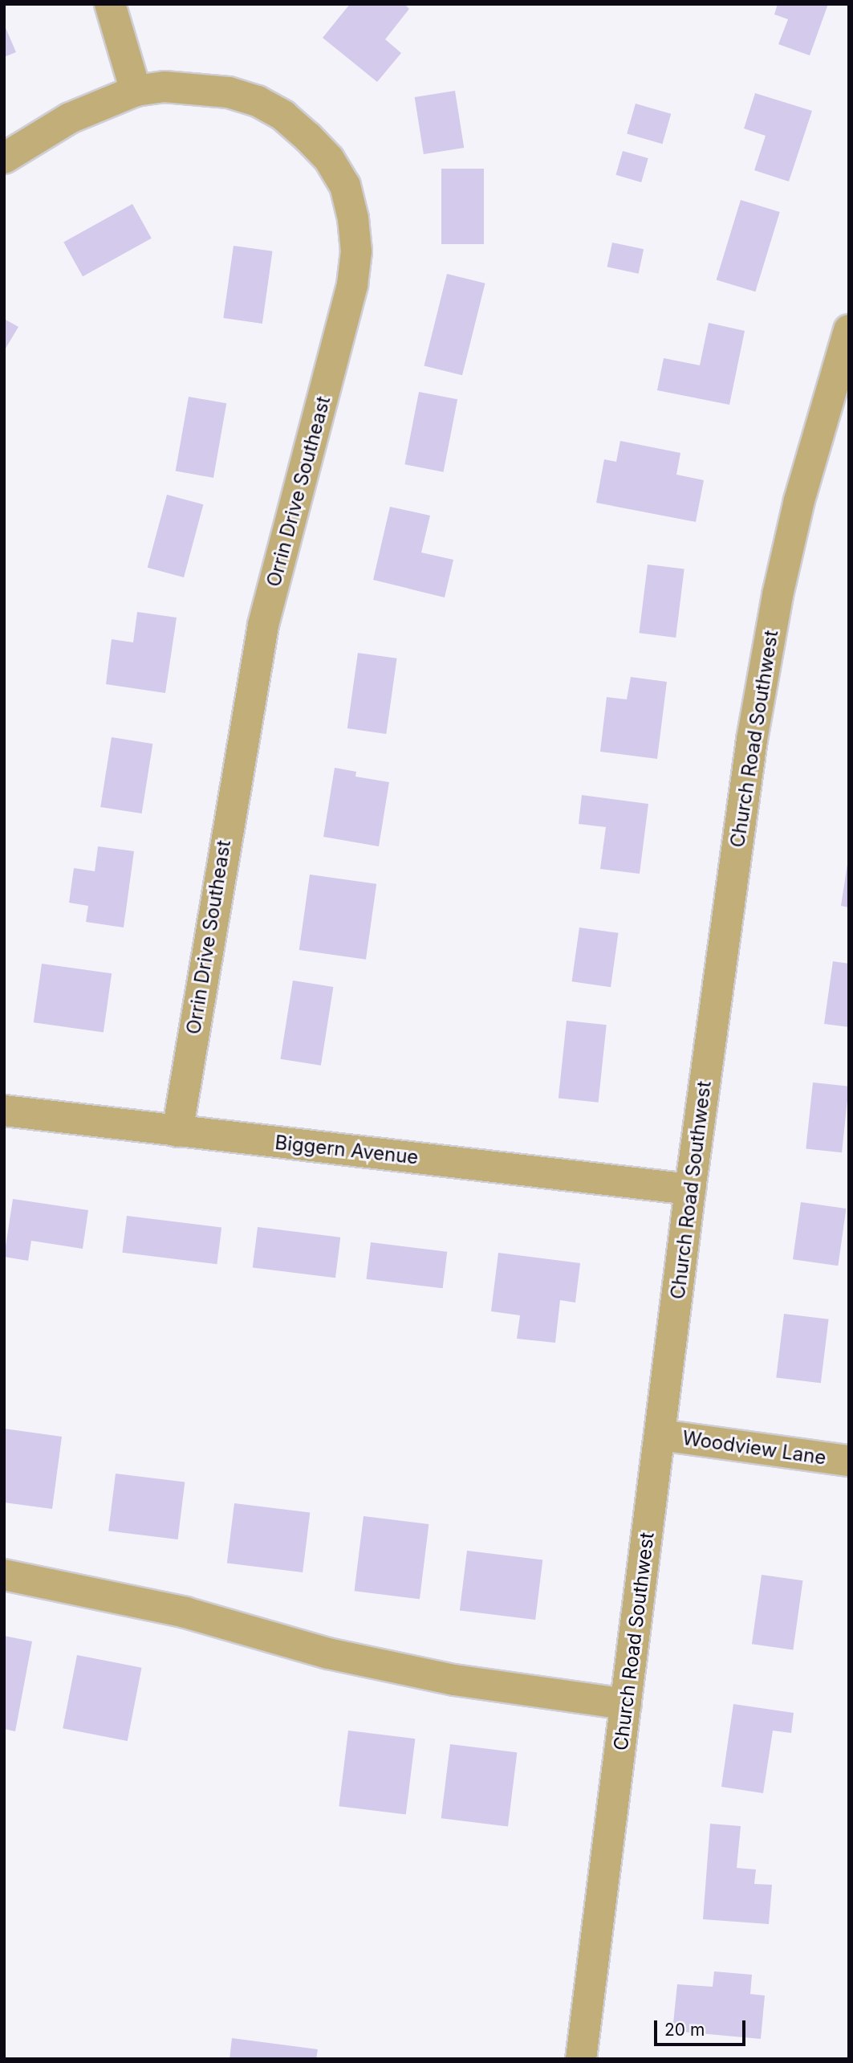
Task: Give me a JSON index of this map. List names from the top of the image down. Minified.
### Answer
{"streets":{"street":["Orrin Drive Southeast","Church Road Southwest","Biggern Avenue","Woodview Lane"]},"crossings":[["Orrin Drive Southeast","Biggern Avenue"],["Church Road Southwest","Biggern Avenue"],["Church Road Southwest","Woodview Lane"]],"scale_bar":"20 m"}
